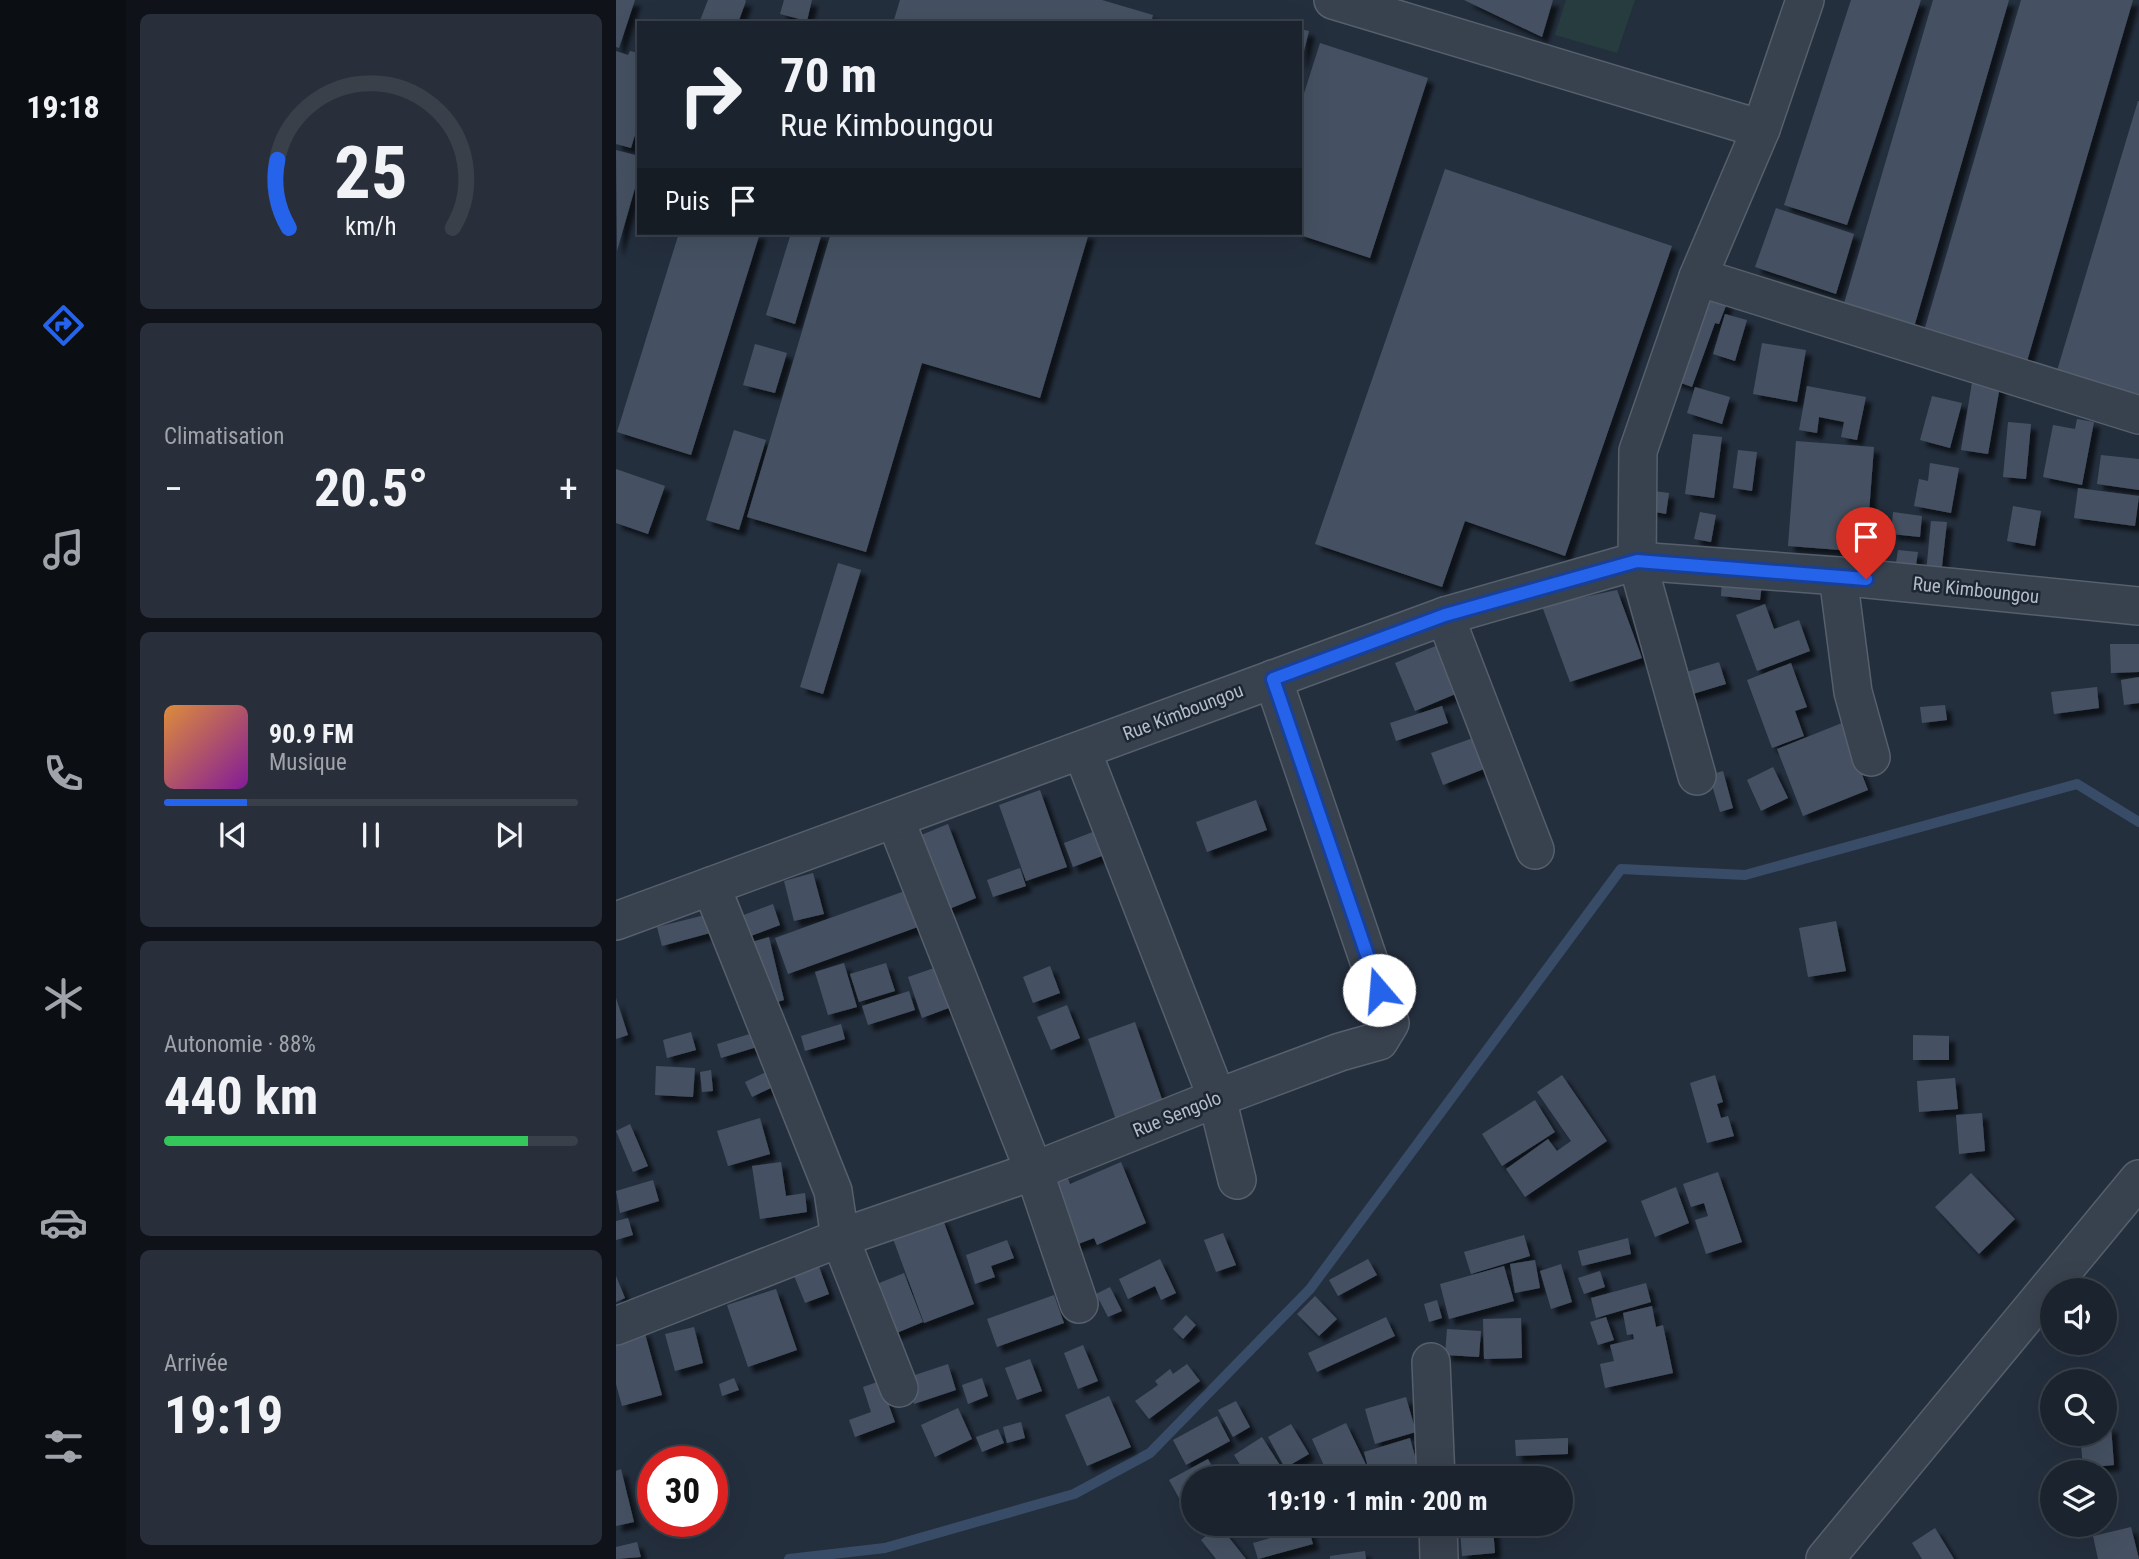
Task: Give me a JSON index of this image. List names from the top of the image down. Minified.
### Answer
{"streets":{"street":["Rue Kimboungou","Rue Sengolo"]},"crossings":[["Rue Kimboungou","Rue Sengolo"]],"page":{"tabs":"19:18","turn":["70 m","Rue Kimboungou"],"then":"Puis","tile":["Climatisation",["Autonomie · 88%","440 km"],["Arrivée","19:19"]],"heat":["−","20.5°","+"],"song":["90.9 FM","Musique"],"limit":"30","trip":"19:19 · 1 min · 200 m","gauge":["25","km/h"]}}
